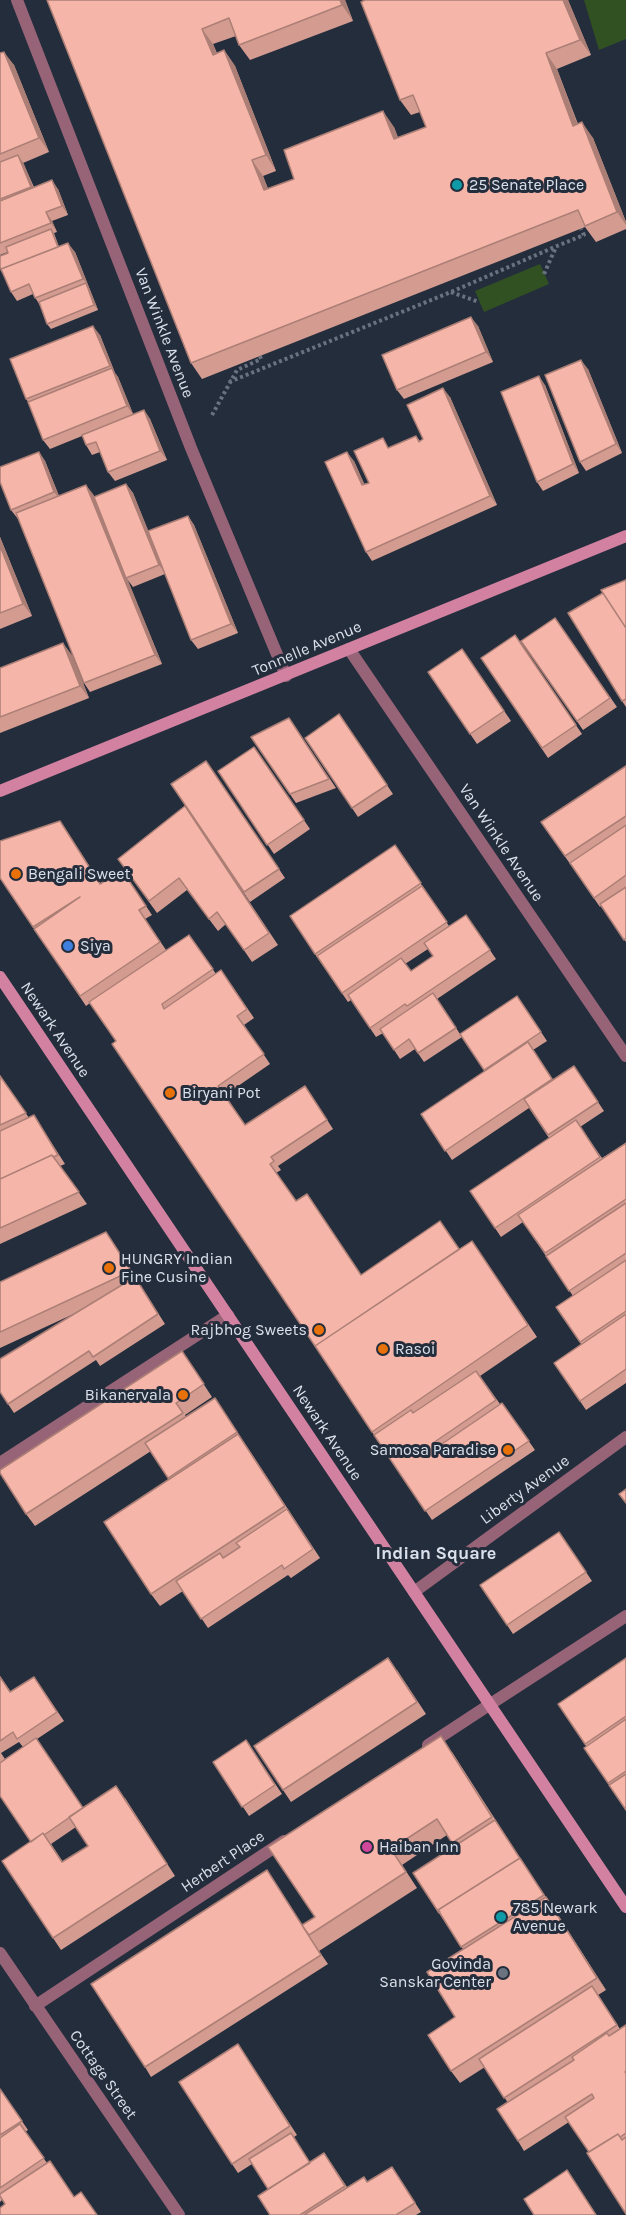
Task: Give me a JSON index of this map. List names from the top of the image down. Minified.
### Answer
{"streets":{"main road":["Tonnelle Avenue","Newark Avenue"],"street":["Van Winkle Avenue","Liberty Avenue","Herbert Place","Cottage Street"]},"crossings":[["Van Winkle Avenue","Tonnelle Avenue"],["Newark Avenue","Liberty Avenue"],["Herbert Place","Cottage Street"]],"districts":["Indian Square"],"places":["25 Senate Place","Bengali Sweet","Siya","Biryani Pot","HUNGRY Indian Fine Cusine","Rajbhog Sweets","Rasoi","Bikanervala","Samosa Paradise","Haiban Inn","785 Newark Avenue","Govinda Sanskar Center"]}
